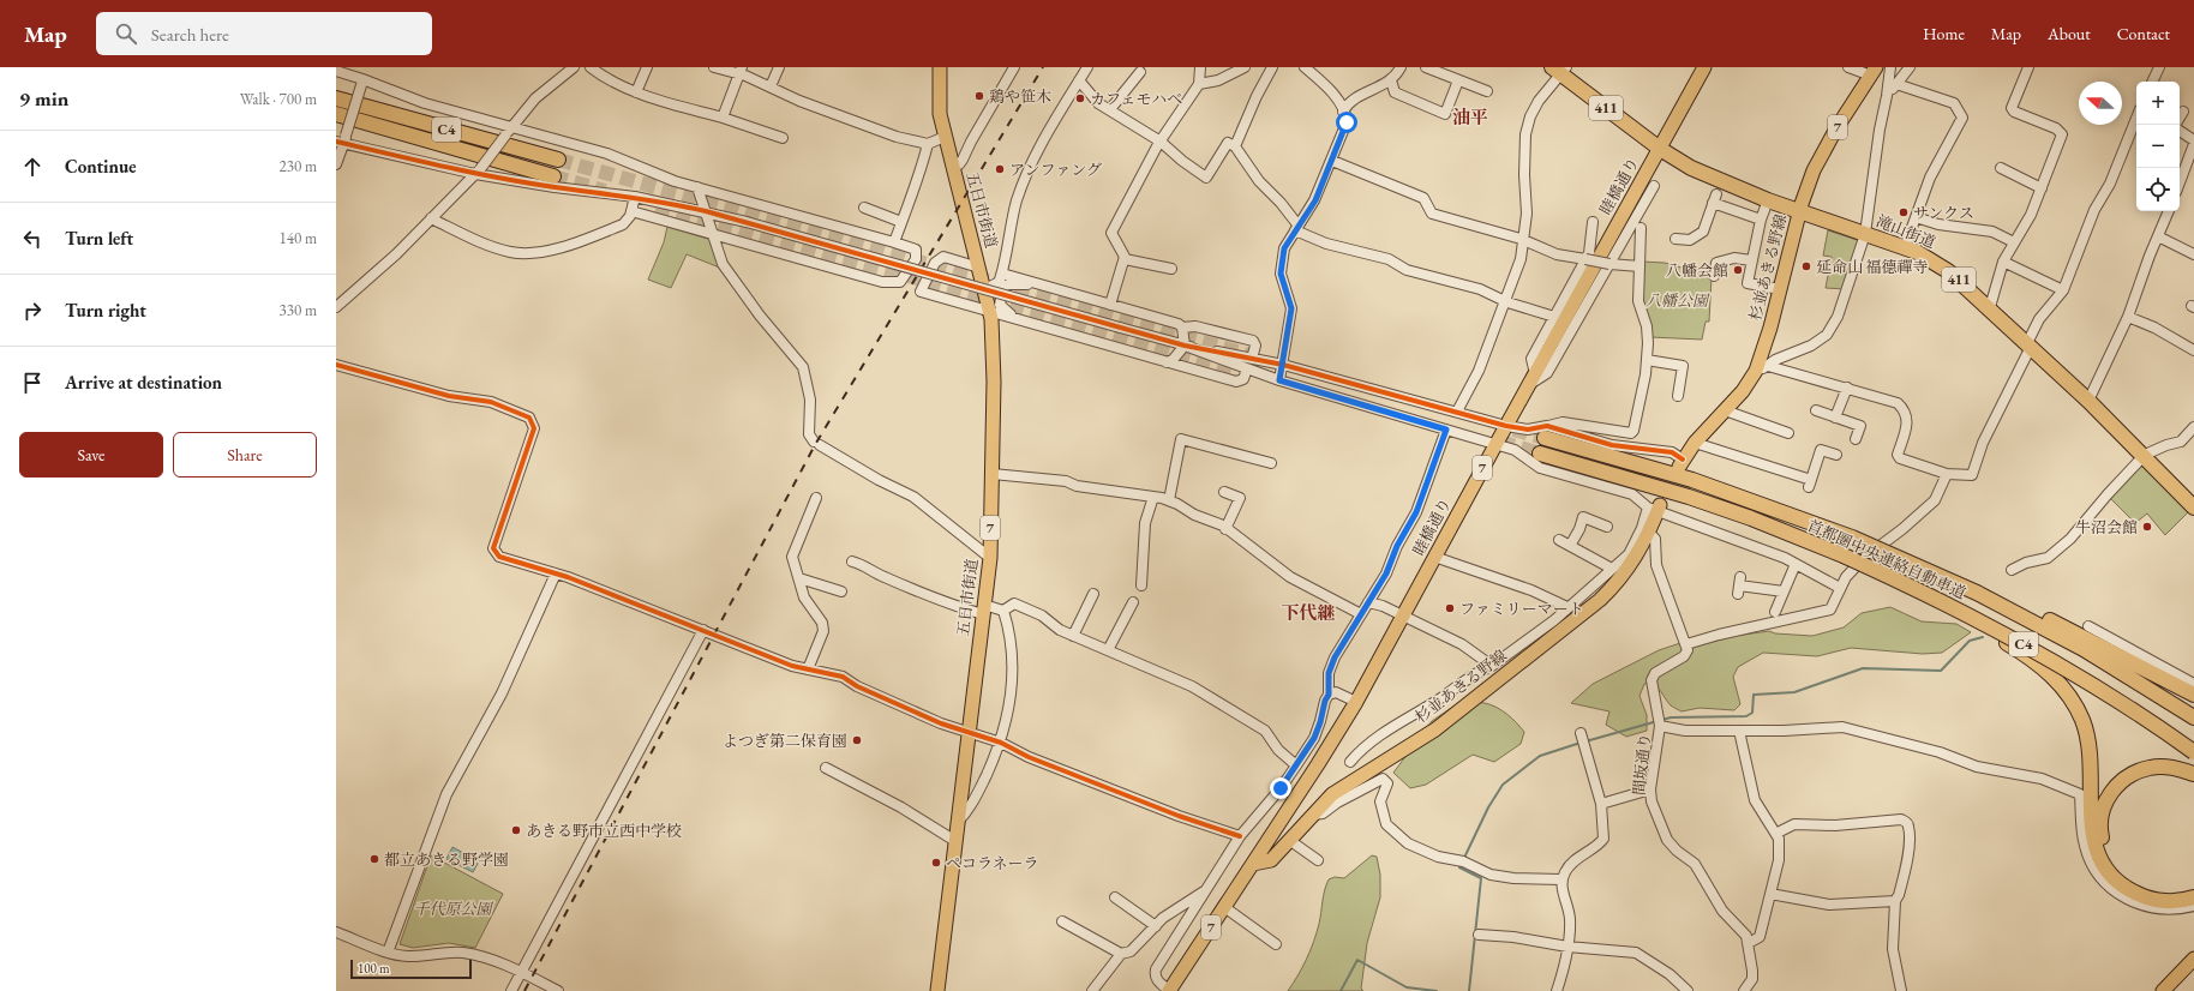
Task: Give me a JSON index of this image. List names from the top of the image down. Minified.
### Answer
{"streets":{"highway":["411","C4","滝山街道","首都圏中央連絡自動車道"],"main road":["7","睦橋通り","五日市街道","杉並あきる野線"],"street":["間坂通り"]},"crossings":[["睦橋通り","滝山街道"],["睦橋通り","杉並あきる野線"],["滝山街道","杉並あきる野線"]],"districts":["油平","下代継"],"parks":["八幡公園","千代原公園"],"places":["鶏や笹木","カフェモハべ","アンファング","サンクス","延命山 福德禪寺","八幡会館","牛沼会館","ファミリーマート","よつぎ第二保育園","あきる野市立西中学校","都立あきる野学園","ペコラネーラ"],"scale_bar":"100 m","north":"left","page":{"header":"Map","search":"Search here","nav":["Home","Map","About","Contact"],"heading":["9 min","Walk · 700 m"],"map_buttons":["+","−"],"list":[["Continue","230 m"],["Turn left","140 m"],["Turn right","330 m"],"Arrive at destination"],"buttons":["Save","Share"],"scale":"100 m"}}
